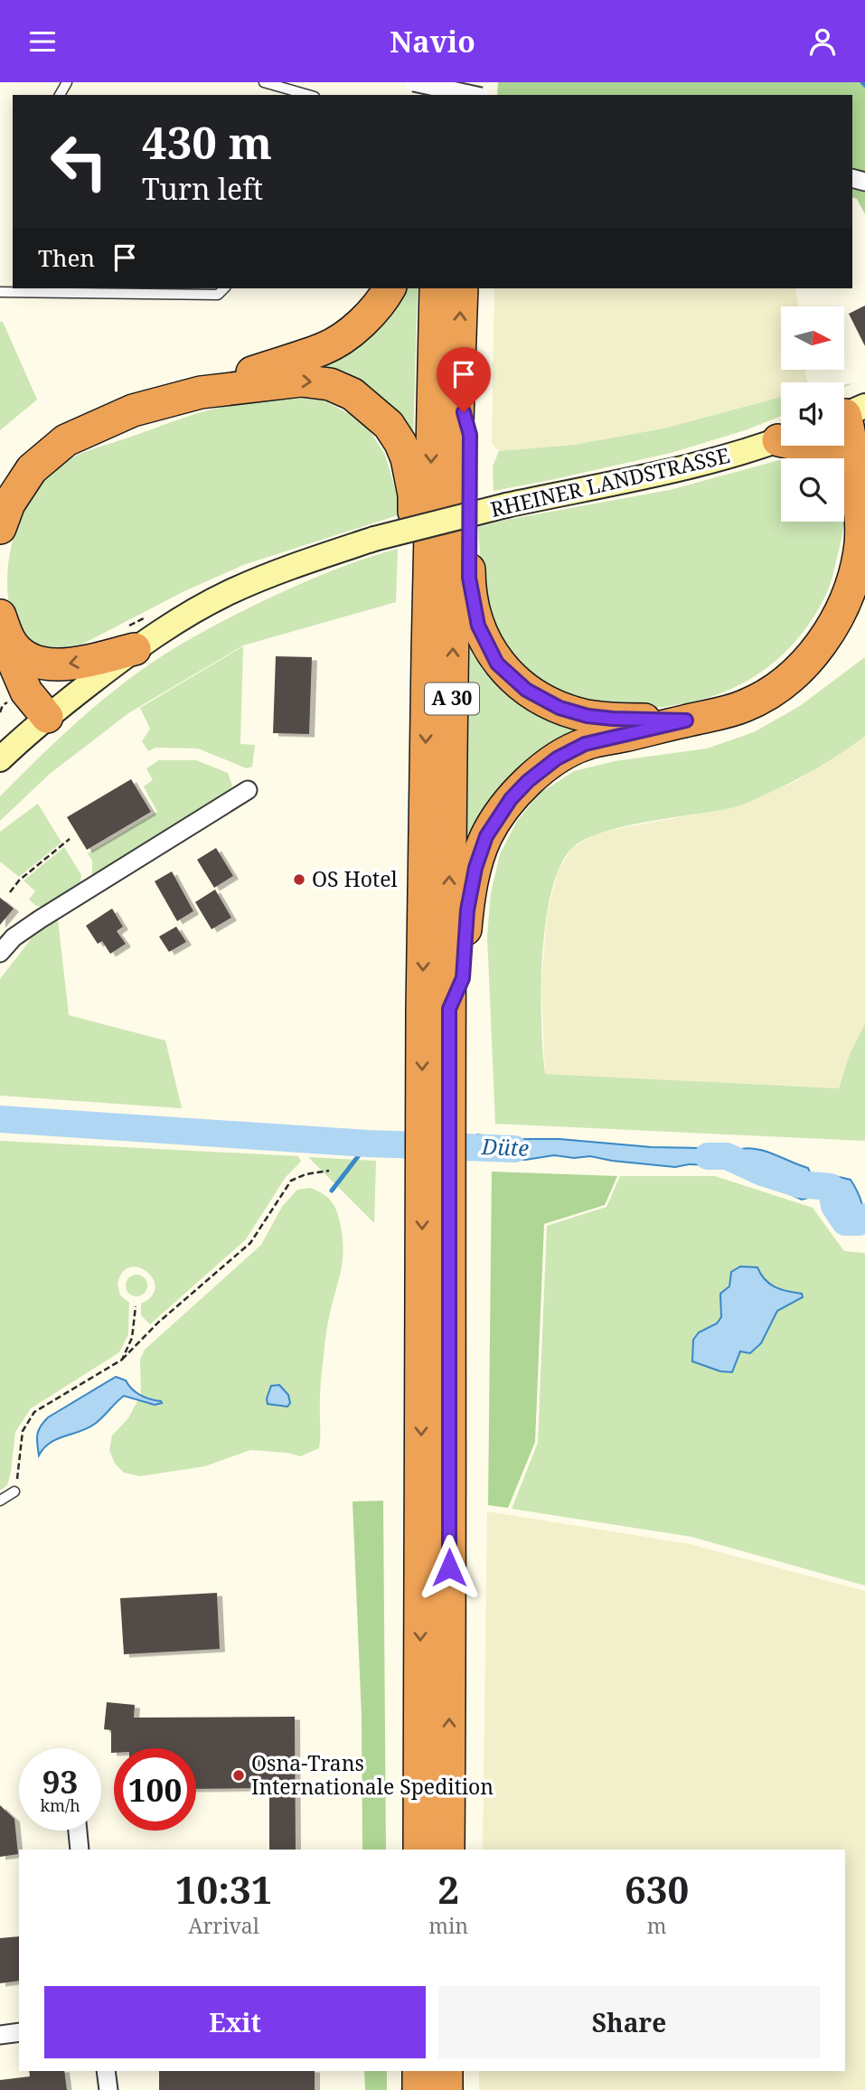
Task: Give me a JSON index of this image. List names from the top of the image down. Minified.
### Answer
{"streets":{"highway":["A 30"],"main road":["RHEINER LANDSTRASSE"]},"water":["Düte"],"places":["OS Hotel","Osna-Trans Internationale Spedition"],"north":"right","page":{"header":"Navio","turn":["430 m","Turn left"],"then":"Then","speed":"93 km/h","limit":"100","eta":["10:31","Arrival","2","min","630","m"],"buttons":["Exit","Share"]}}
